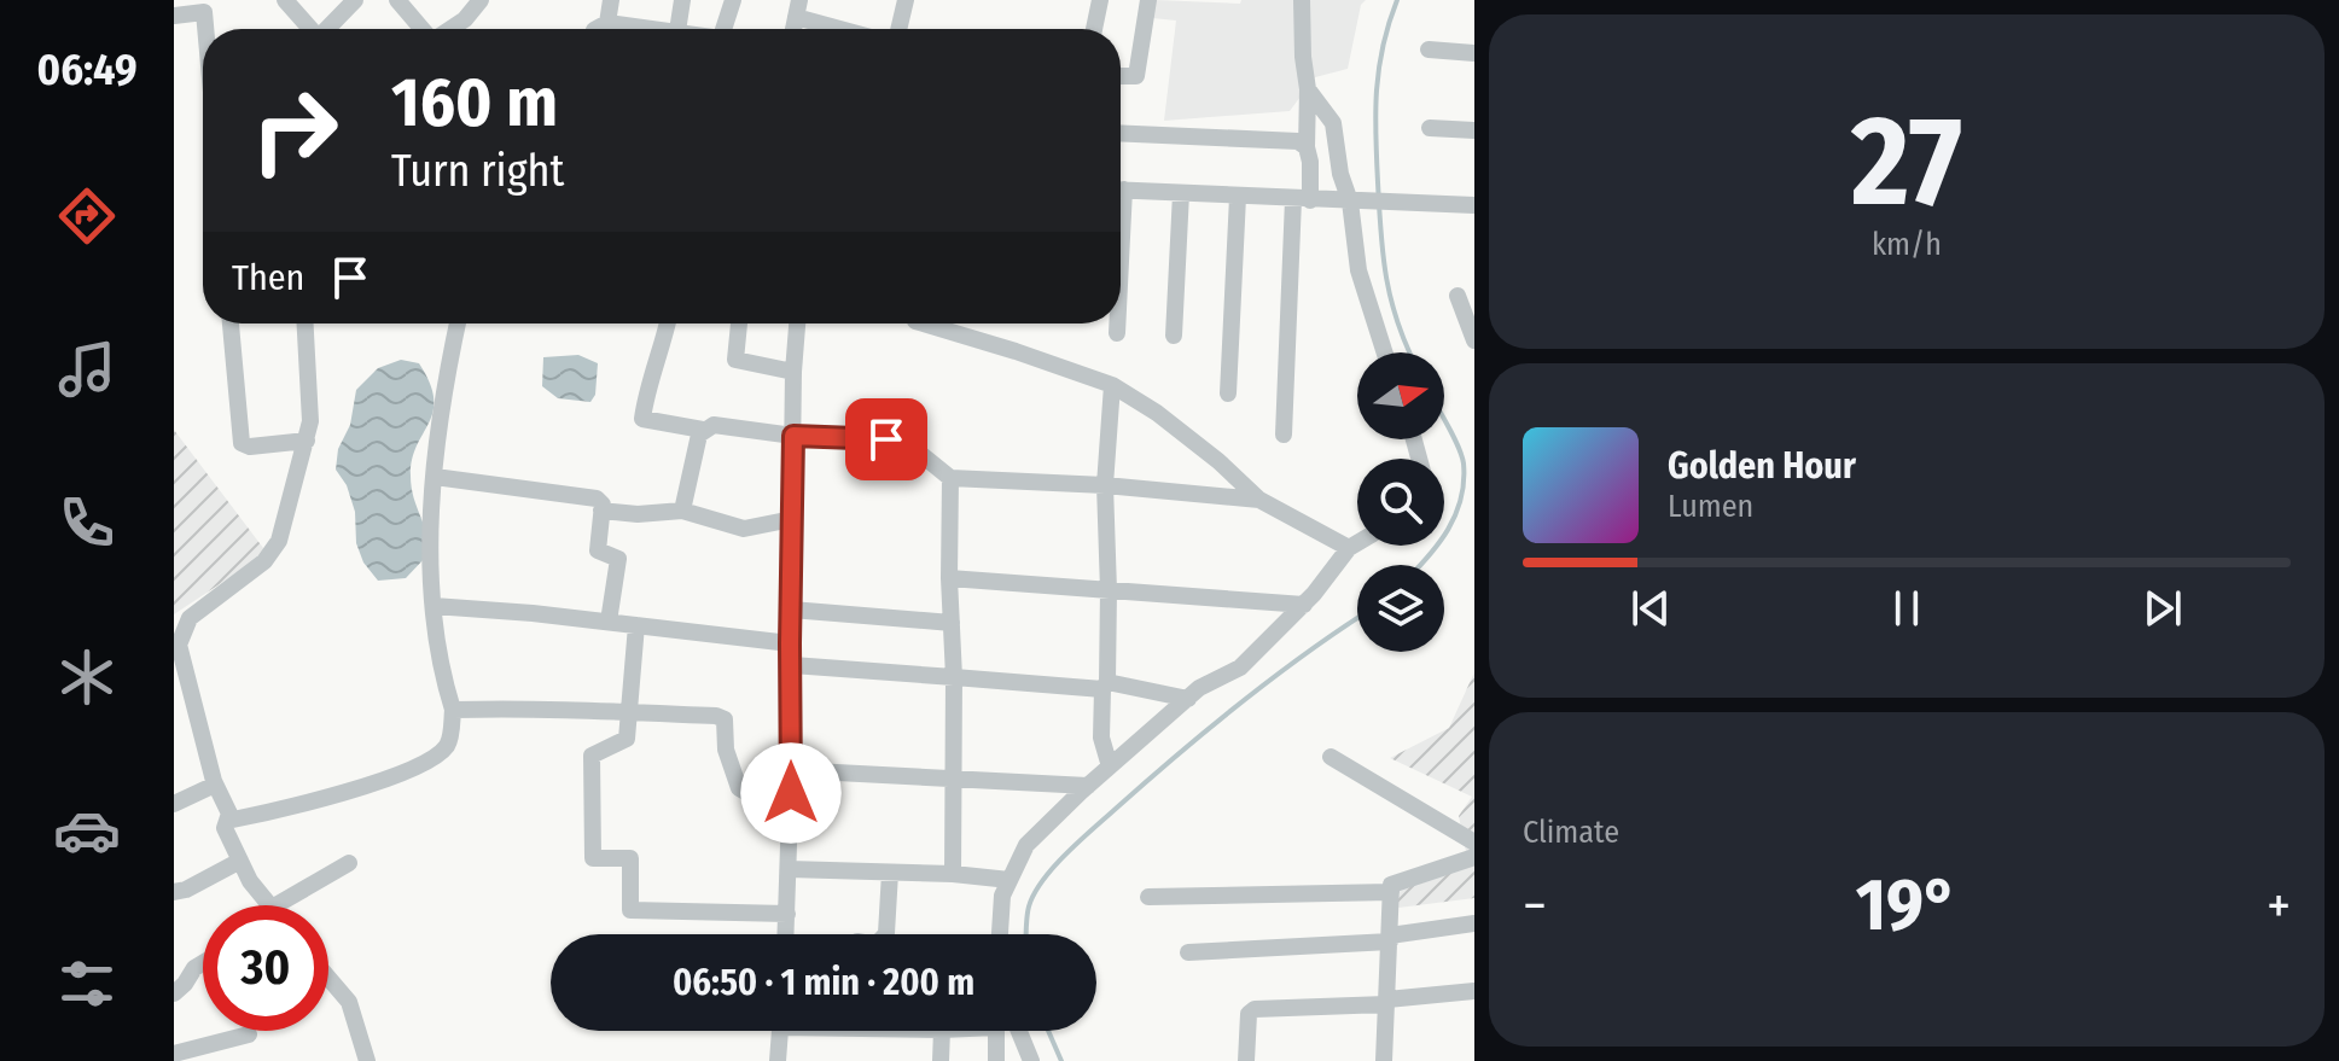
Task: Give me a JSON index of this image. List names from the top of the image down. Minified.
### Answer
{"north":"right","page":{"tabs":"06:49","tile":[["27","km/h"],"Climate"],"turn":["160 m","Turn right"],"then":"Then","song":["Golden Hour","Lumen"],"heat":["−","19°","+"],"limit":"30","trip":"06:50 · 1 min · 200 m"}}
